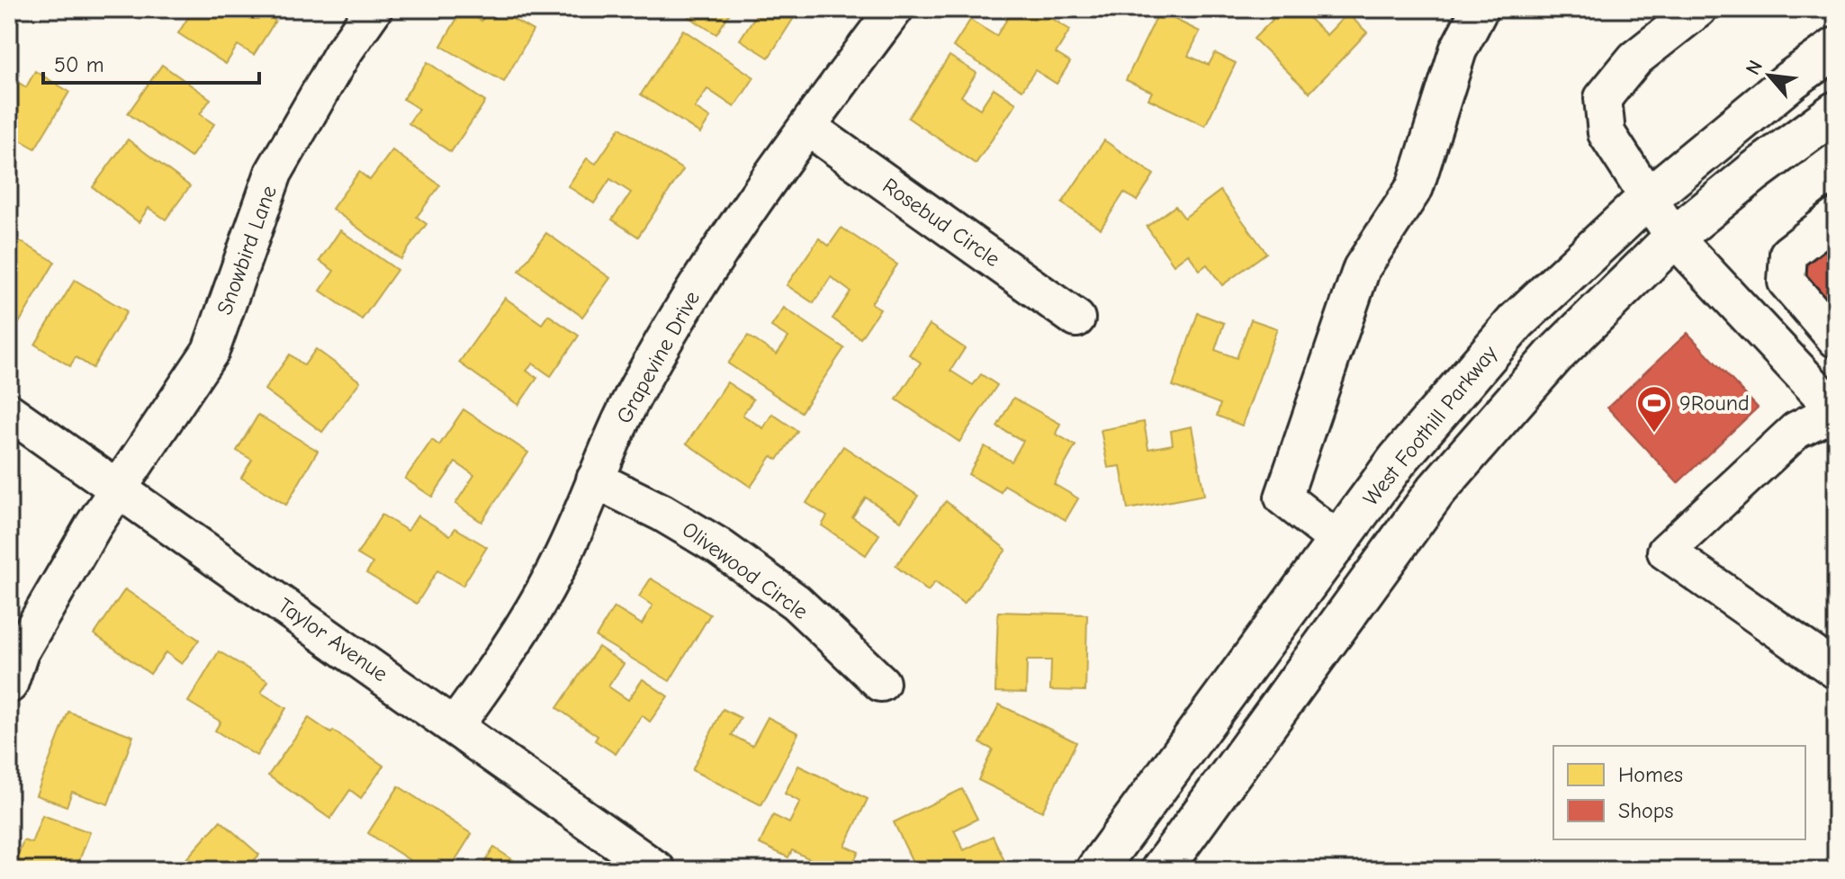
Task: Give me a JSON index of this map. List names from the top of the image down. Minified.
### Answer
{"streets":{"main road":["West Foothill Parkway"],"street":["Rosebud Circle","Snowbird Lane","Grapevine Drive","Olivewood Circle","Taylor Avenue"]},"crossings":[["Rosebud Circle","Grapevine Drive"],["Snowbird Lane","Taylor Avenue"],["Grapevine Drive","Olivewood Circle"],["Grapevine Drive","Taylor Avenue"]],"places":{"sports":["9Round"]},"legend":["Homes","Shops"],"scale_bar":"50 m","north":"top left"}
